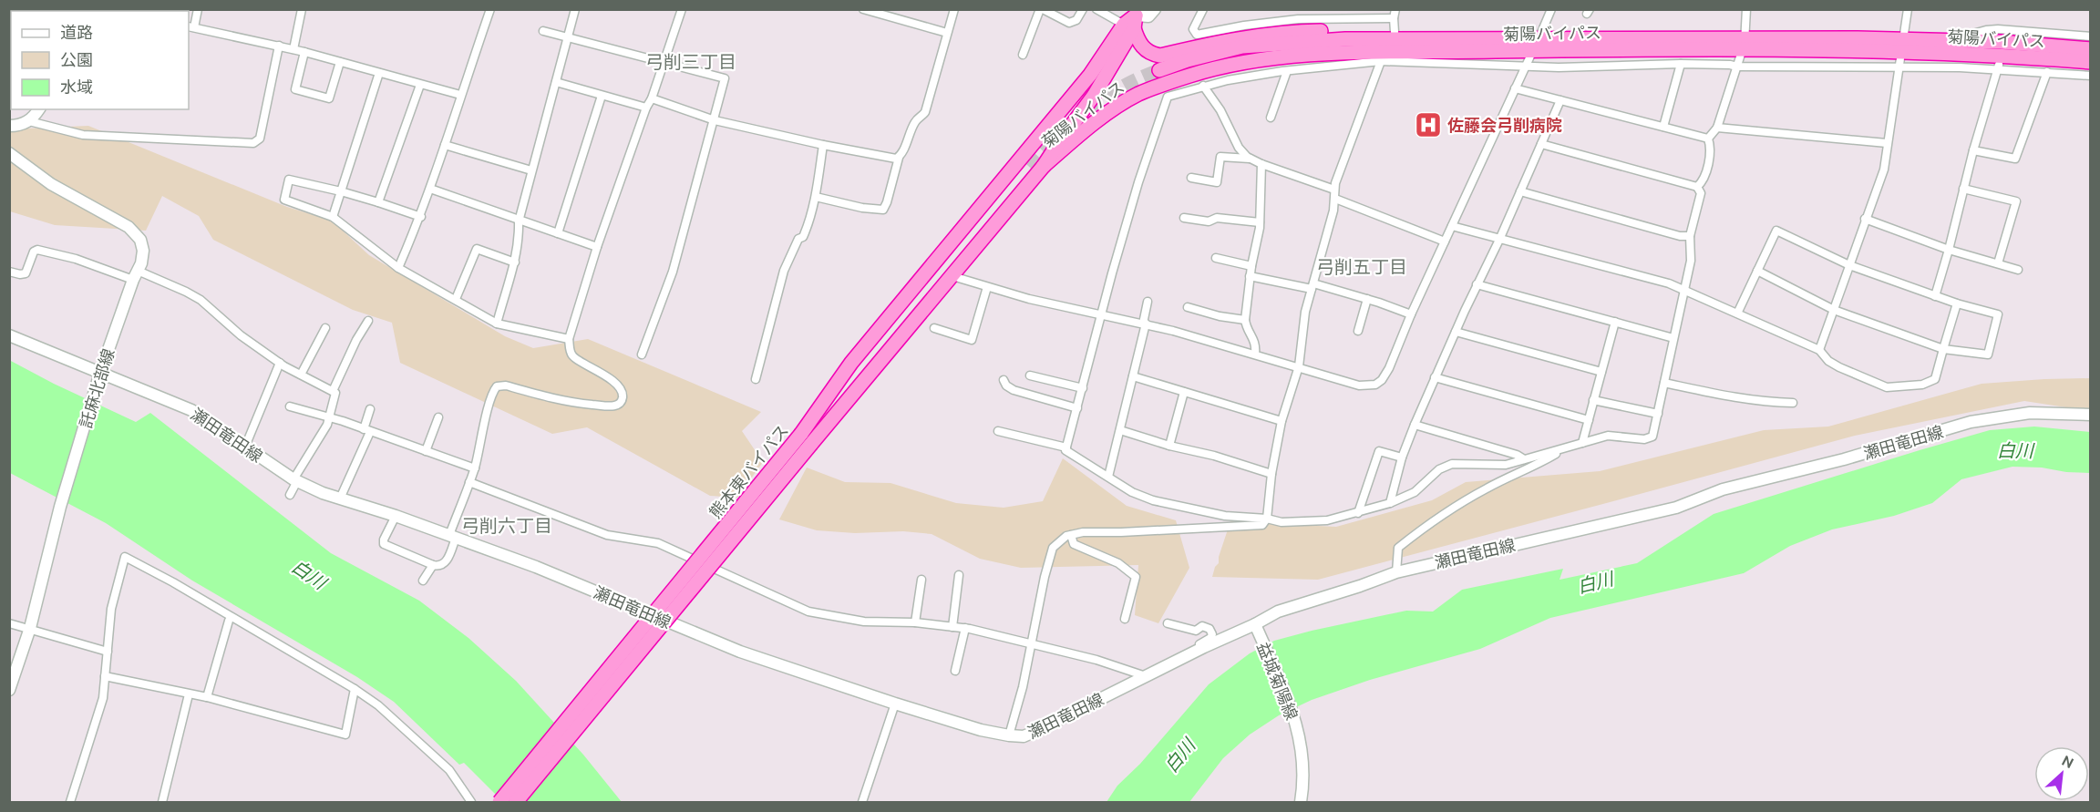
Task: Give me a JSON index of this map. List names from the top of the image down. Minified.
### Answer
{"streets":{"highway":["菊陽バイパス","熊本東バイパス"],"main road":["託麻北部線","瀬田竜田線","益城菊陽線"]},"crossings":[["菊陽バイパス","熊本東バイパス"],["託麻北部線","瀬田竜田線"],["瀬田竜田線","益城菊陽線"]],"districts":["弓削三丁目","弓削五丁目","弓削六丁目"],"water":["白川"],"places":{"hospital":["佐藤会弓削病院"]},"legend":["道路","公園","水域"],"north":"top right"}
